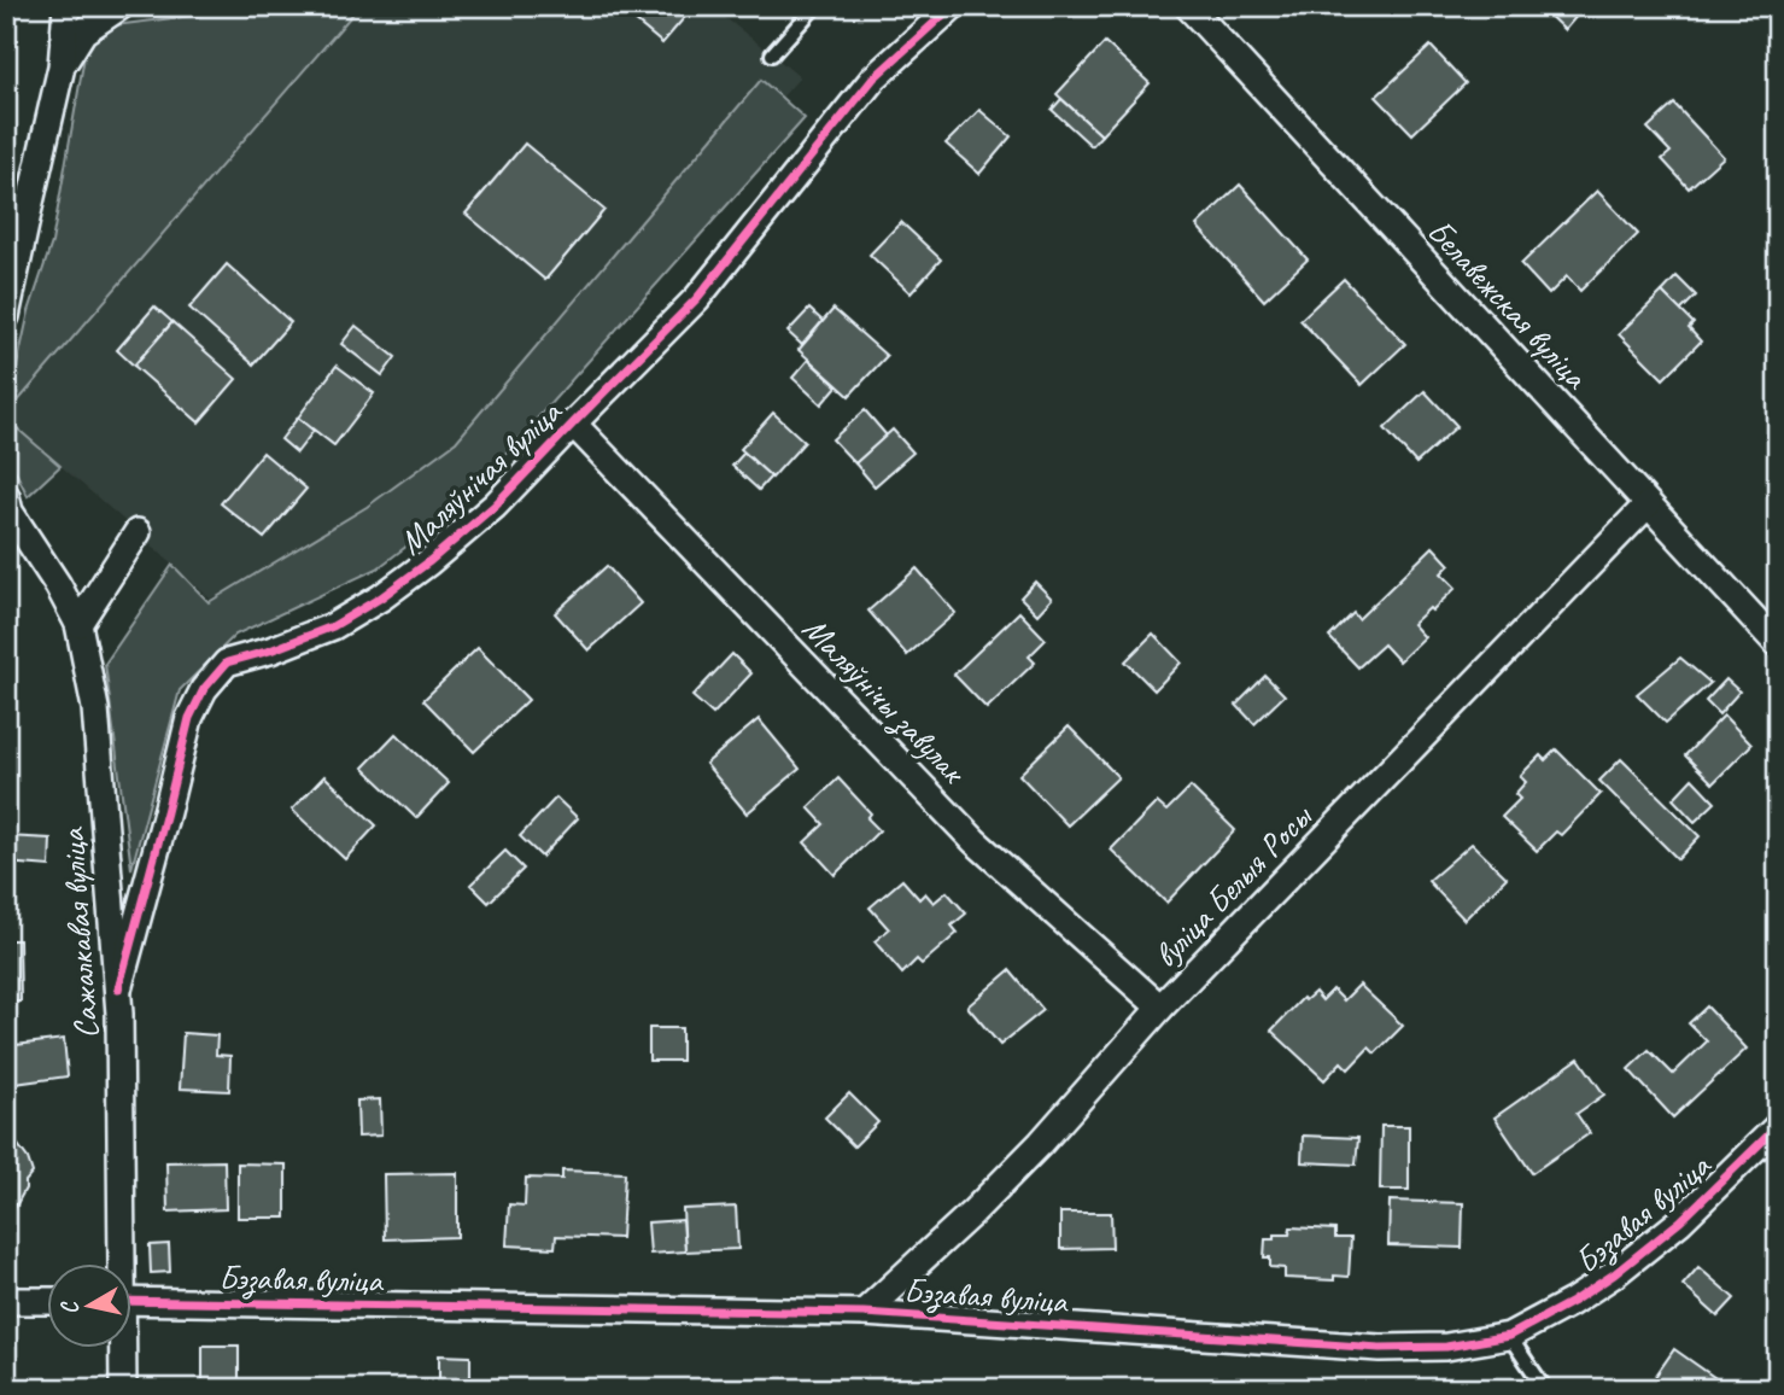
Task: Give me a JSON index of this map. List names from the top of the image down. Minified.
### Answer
{"streets":{"street":["Белавежская вуліца","Маляўнічая вуліца","Маляўнічы завулак","вуліца Белыя Росы","Сажалкавая вуліца","Бэзавая вуліца"]},"crossings":[["Белавежская вуліца","вуліца Белыя Росы"],["Маляўнічая вуліца","Маляўнічы завулак"],["Маляўнічая вуліца","Сажалкавая вуліца"],["Маляўнічы завулак","вуліца Белыя Росы"],["вуліца Белыя Росы","Бэзавая вуліца"]],"north":"left"}
